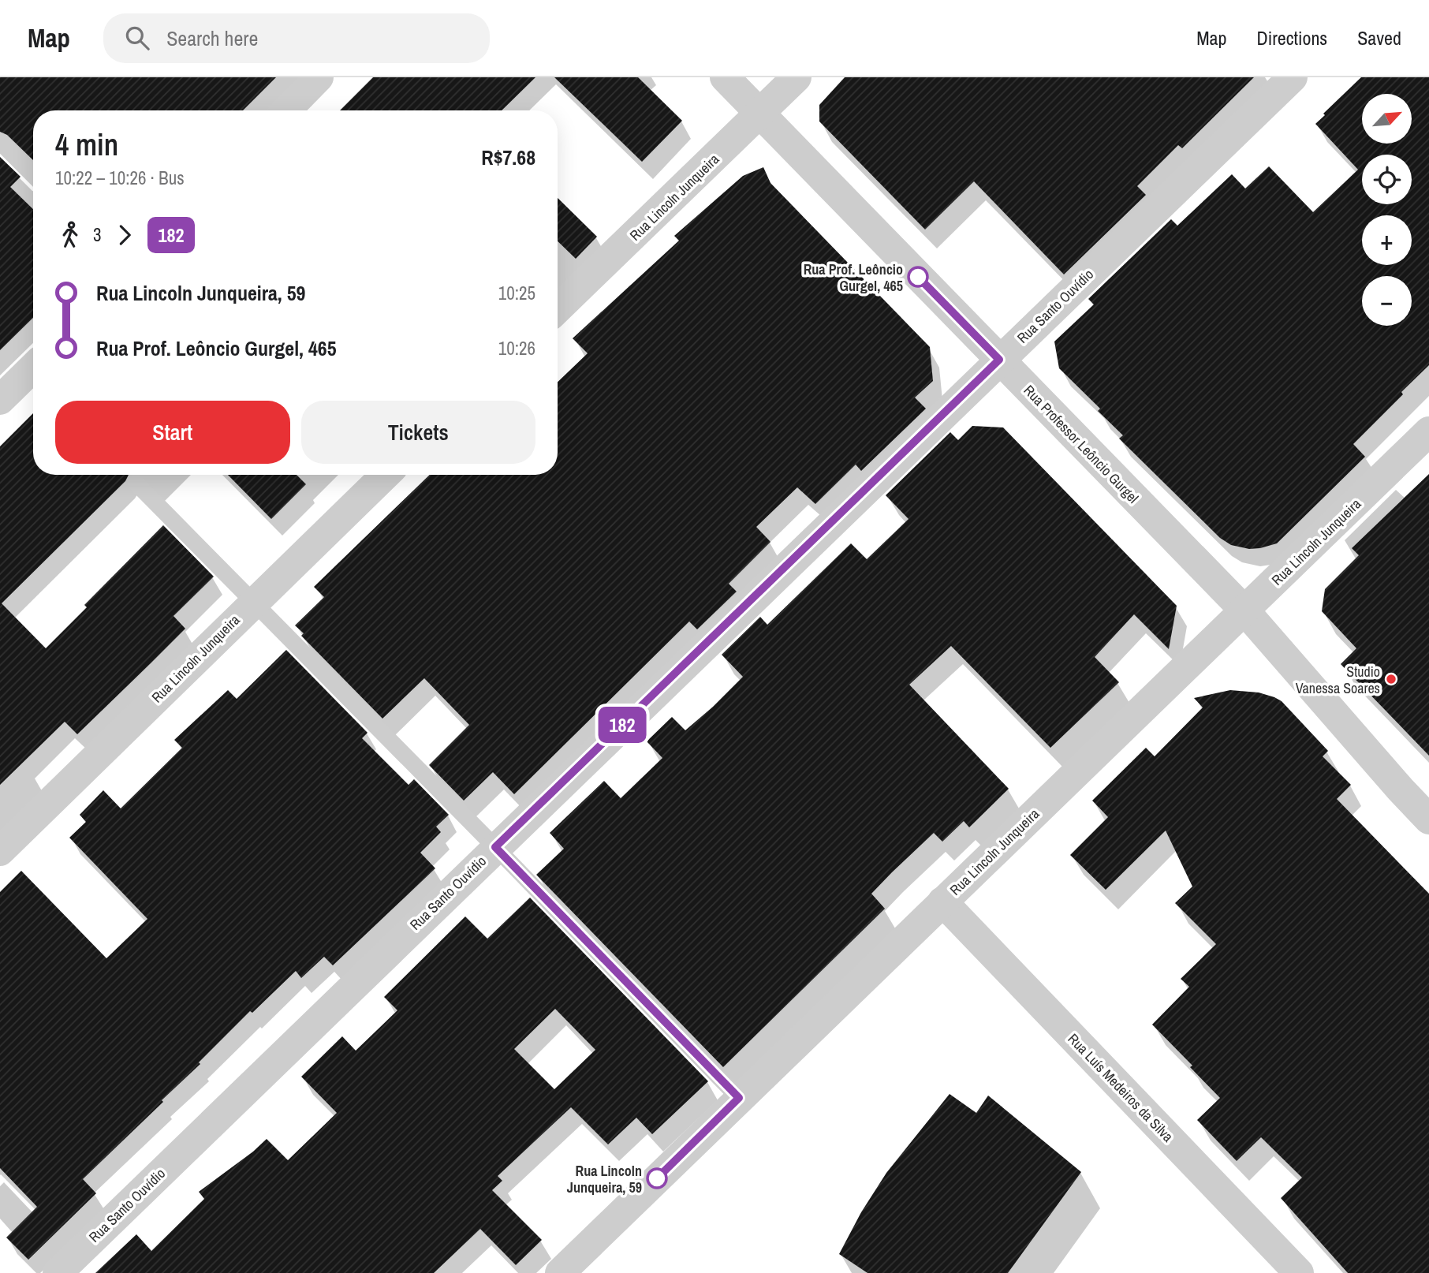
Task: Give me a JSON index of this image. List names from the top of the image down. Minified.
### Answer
{"streets":{"street":["Rua Lincoln Junqueira","Rua Santo Ouvídio","Rua Professor Leôncio Gurgel","Rua Luís Medeiros da Silva"]},"crossings":[["Rua Lincoln Junqueira","Rua Professor Leôncio Gurgel"],["Rua Lincoln Junqueira","Rua Luís Medeiros da Silva"],["Rua Santo Ouvídio","Rua Professor Leôncio Gurgel"]],"places":["Rua Prof. Leôncio Gurgel, 465","Studio Vanessa Soares","Rua Lincoln Junqueira, 59"],"lines":["bus line 182"],"north":"top right","page":{"header":"Map","search":"Search here","nav":["Map","Directions","Saved"],"on_map":"182","map_buttons":["+","−"],"heading":["4 min","10:22 – 10:26 · Bus","R$7.68"],"legs":["3","182"],"list":[{"name":"Rua Lincoln Junqueira, 59","value":"10:25"},{"name":"Rua Prof. Leôncio Gurgel, 465","value":"10:26"}],"buttons":["Start","Tickets"]}}
